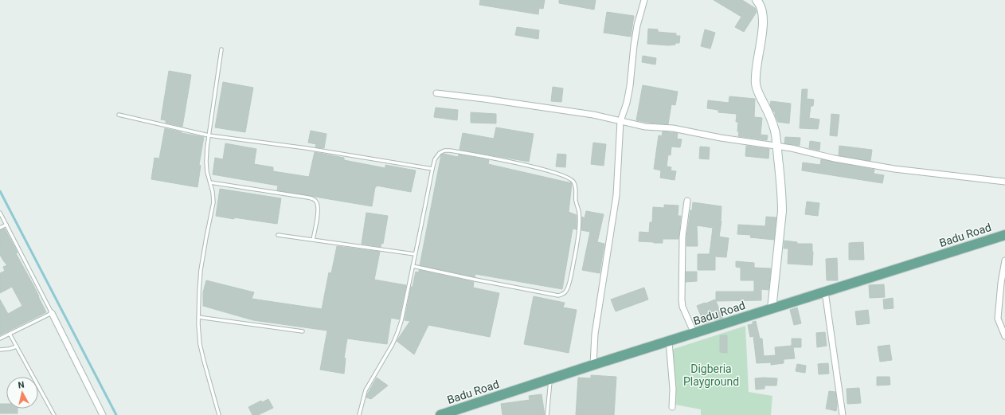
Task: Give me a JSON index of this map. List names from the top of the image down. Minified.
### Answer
{"streets":{"main road":["Badu Road"]},"parks":["Digberia Playground"],"north":"top"}
